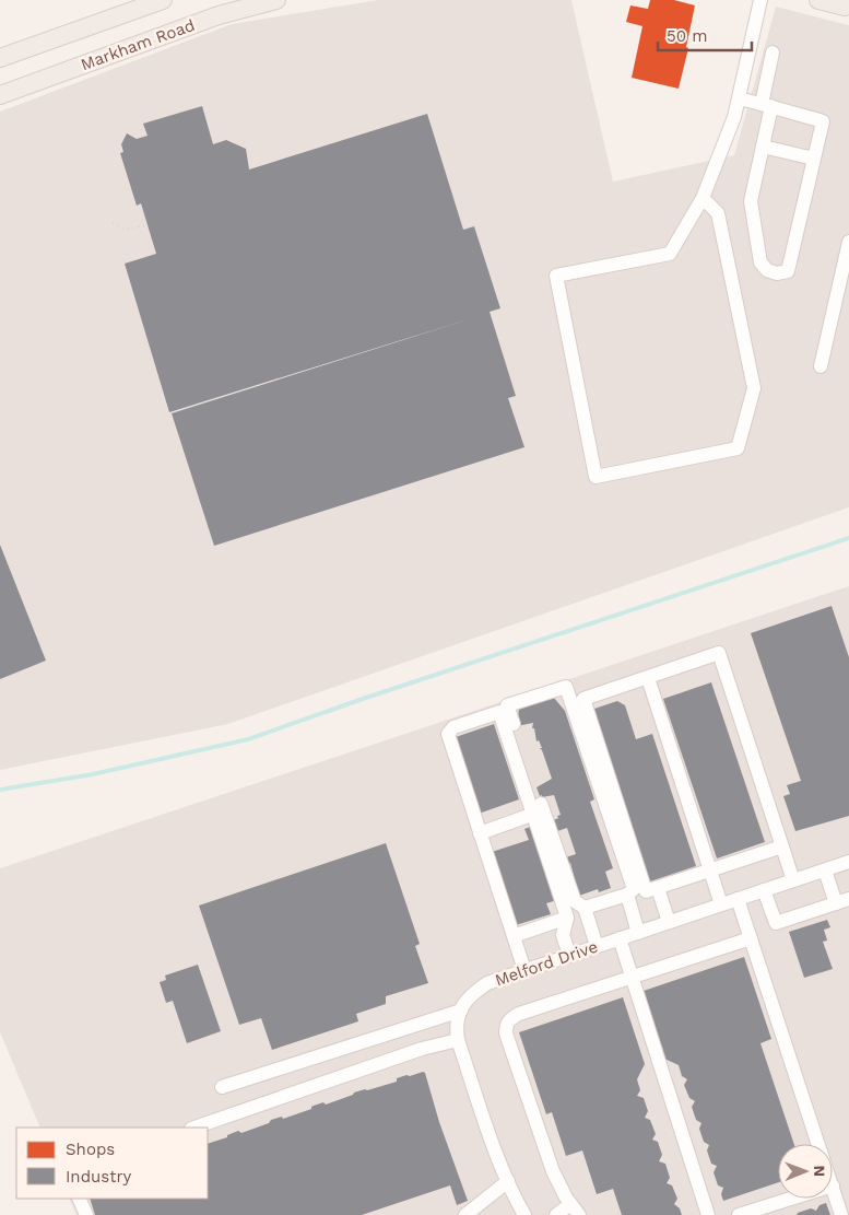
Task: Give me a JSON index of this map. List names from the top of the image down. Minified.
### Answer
{"streets":{"main road":["Markham Road"],"street":["Melford Drive"]},"legend":["Shops","Industry"],"scale_bar":"50 m","north":"right"}
